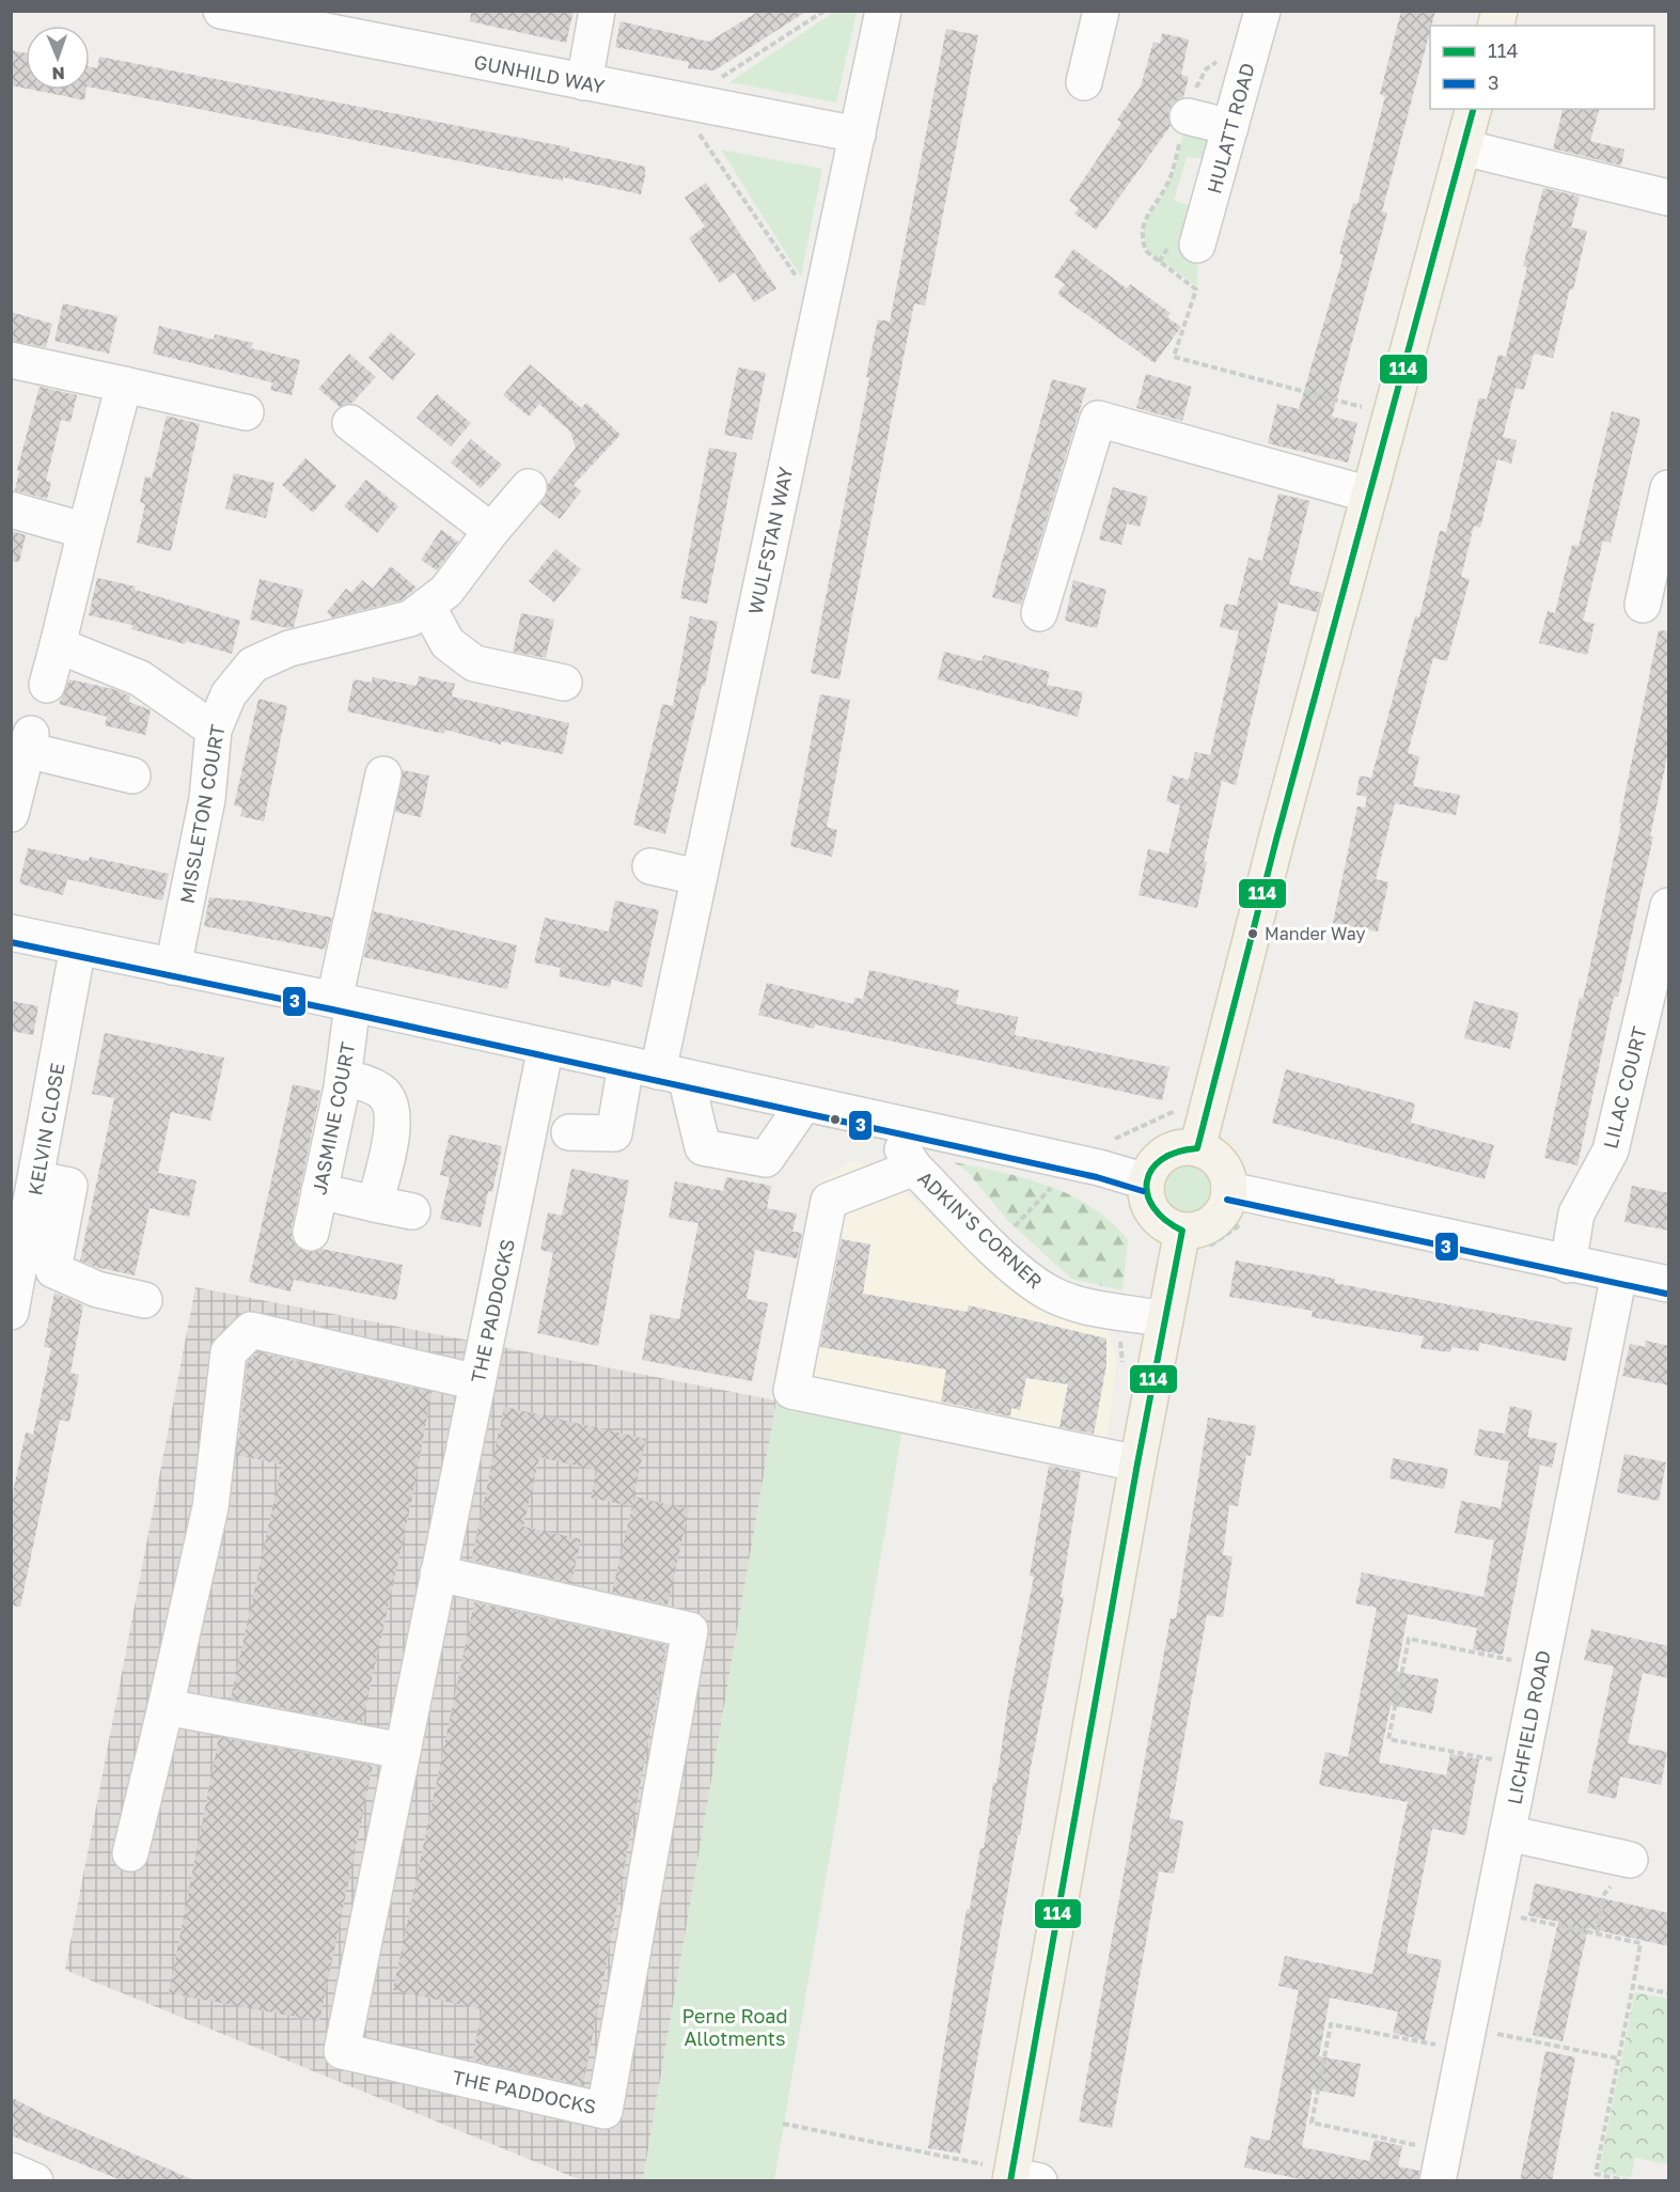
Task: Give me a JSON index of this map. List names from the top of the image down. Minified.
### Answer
{"streets":{"street":["GUNHILD WAY","HULATT ROAD","WULFSTAN WAY","MISSLETON COURT","LILAC COURT","JASMINE COURT","KELVIN CLOSE","ADKIN'S CORNER","THE PADDOCKS","LICHFIELD ROAD"]},"crossings":[["GUNHILD WAY","WULFSTAN WAY"]],"parks":["Perne Road Allotments"],"places":["Mander Way"],"lines":["transit line 114","transit line 3"],"legend":["114","3"],"north":"bottom"}
